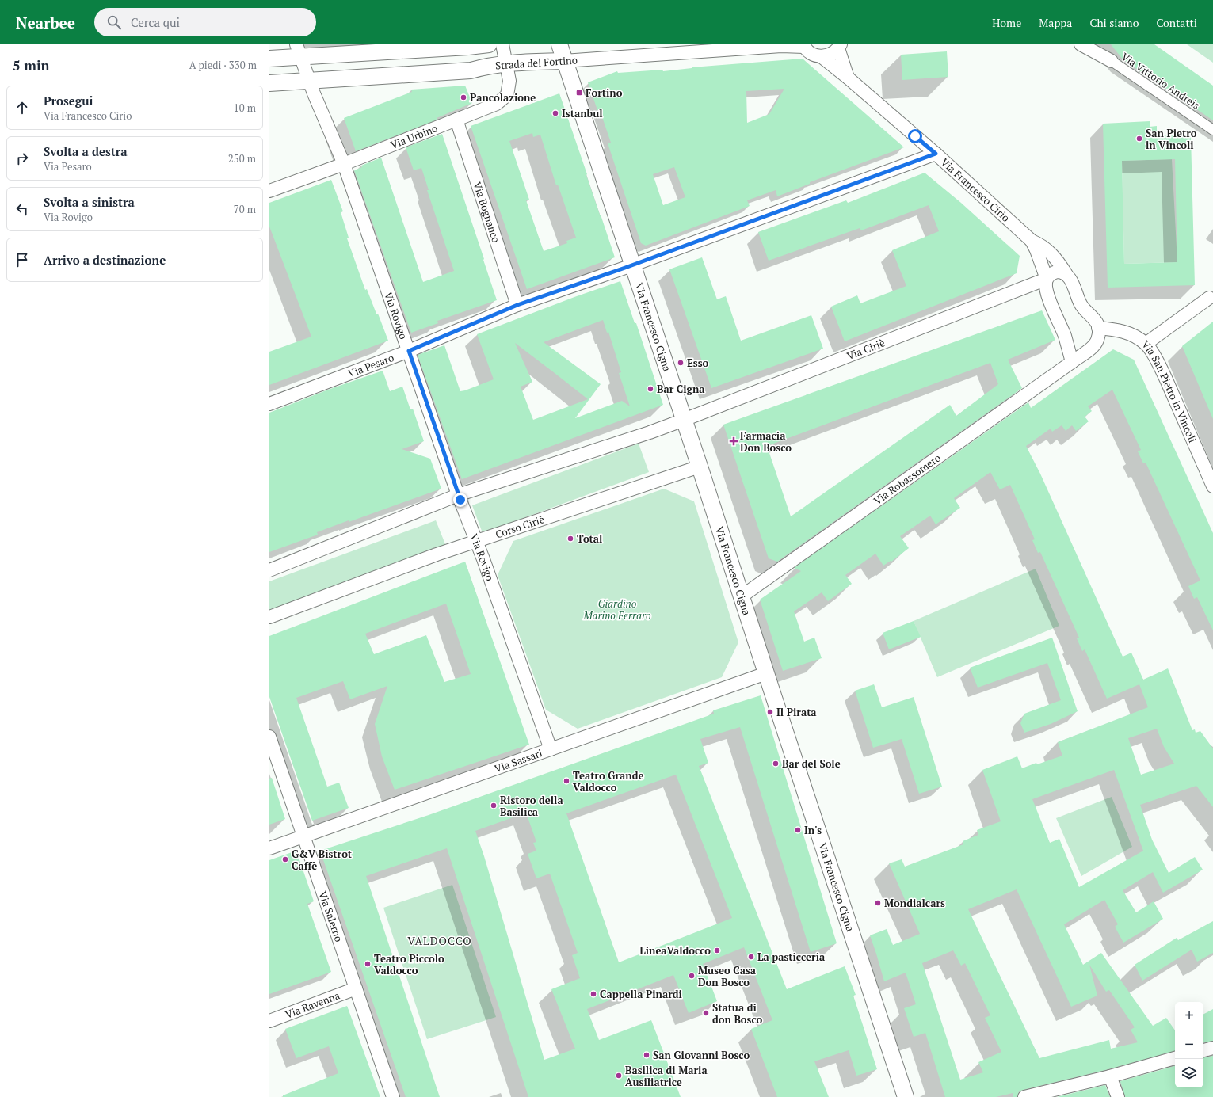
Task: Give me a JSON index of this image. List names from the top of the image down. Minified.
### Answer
{"streets":{"street":["Strada del Fortino","Via Vittorio Andreis","Via Urbino","Via Francesco Cirio","Via Bognanco","Via Rovigo","Via Francesco Cigna","Via Ciriè","Via Pesaro","Via San Pietro in Vincoli","Via Robassomero","Corso Ciriè","Via Sassari","Via Salerno","Via Ravenna"]},"crossings":[["Strada del Fortino","Via Urbino"],["Strada del Fortino","Via Francesco Cirio"],["Strada del Fortino","Via Rovigo"],["Strada del Fortino","Via Francesco Cigna"],["Via Urbino","Via Bognanco"],["Via Urbino","Via Rovigo"],["Via Francesco Cirio","Via Ciriè"],["Via Francesco Cirio","Via Pesaro"],["Via Francesco Cirio","Via San Pietro in Vincoli"],["Via Francesco Cirio","Via Robassomero"],["Via Bognanco","Via Pesaro"],["Via Rovigo","Via Pesaro"],["Via Rovigo","Corso Ciriè"],["Via Rovigo","Via Sassari"],["Via Francesco Cigna","Via Ciriè"],["Via Francesco Cigna","Via Pesaro"],["Via Francesco Cigna","Via Robassomero"],["Via Francesco Cigna","Corso Ciriè"],["Via Francesco Cigna","Via Sassari"],["Via San Pietro in Vincoli","Via Robassomero"],["Via Sassari","Via Salerno"],["Via Salerno","Via Ravenna"]],"districts":["VALDOCCO"],"parks":["Giardino Marino Ferraro"],"places":{"transit":["Fortino"],"other":["Pancolazione","Istanbul","San Pietro in Vincoli","Esso","Bar Cigna","Total","Il Pirata","Bar del Sole","Teatro Grande Valdocco","Ristoro della Basilica","In's","G&V Bistrot Caffè","Mondialcars","LineaValdocco","La pasticceria","Teatro Piccolo Valdocco","Museo Casa Don Bosco","Cappella Pinardi","Statua di don Bosco","San Giovanni Bosco","Basilica di Maria Ausiliatrice"],"health":["Farmacia Don Bosco"]},"page":{"header":"Nearbee","search":"Cerca qui","nav":["Home","Mappa","Chi siamo","Contatti"],"heading":["5 min","A piedi · 330 m"],"list":[["Prosegui","Via Francesco Cirio","10 m"],["Svolta a destra","Via Pesaro","250 m"],["Svolta a sinistra","Via Rovigo","70 m"],"Arrivo a destinazione"],"map_buttons":["+","−"]}}
